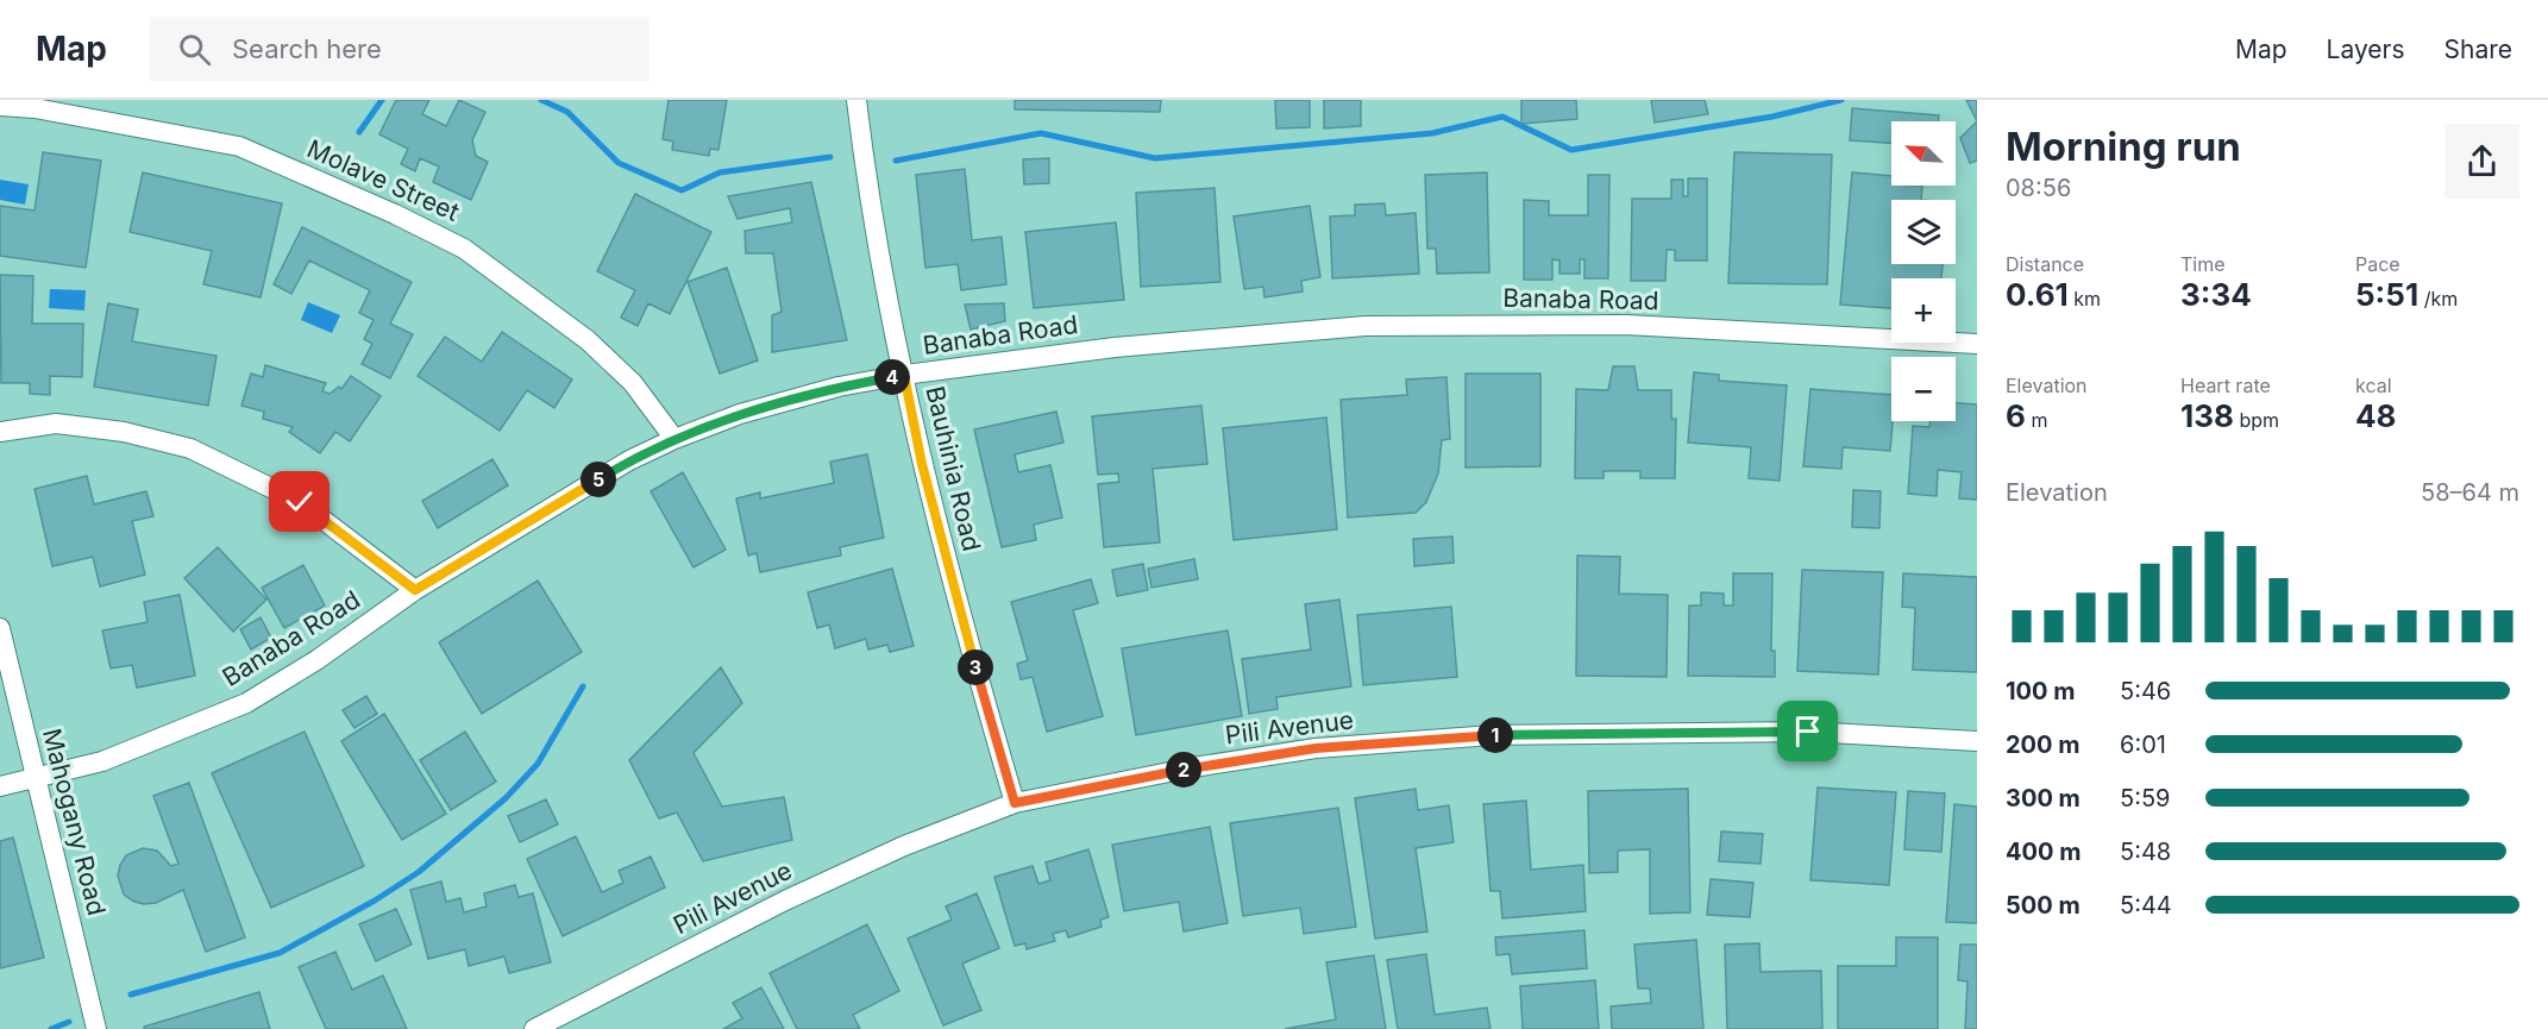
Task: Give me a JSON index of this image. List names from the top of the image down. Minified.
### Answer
{"streets":{"street":["Molave Street","Banaba Road","Bauhinia Road","Pili Avenue","Mahogany Road"]},"crossings":[["Molave Street","Banaba Road"],["Banaba Road","Bauhinia Road"],["Banaba Road","Mahogany Road"],["Bauhinia Road","Pili Avenue"]],"north":"top left","page":{"header":"Map","search":"Search here","nav":["Map","Layers","Share"],"heading":["Morning run","08:56"],"map_buttons":["+","−"],"stats":[["Distance","0.61 km"],["Time","3:34"],["Pace","5:51 /km"],["Elevation","6 m"],["Heart rate","138 bpm"],["kcal","48"]],"pins":["4","5","3","1","2"],"chart":["Elevation","58–64 m"],"list":[{"name":"100 m","note":"5:46"},{"name":"200 m","note":"6:01"},{"name":"300 m","note":"5:59"},{"name":"400 m","note":"5:48"},{"name":"500 m","note":"5:44"}]}}
